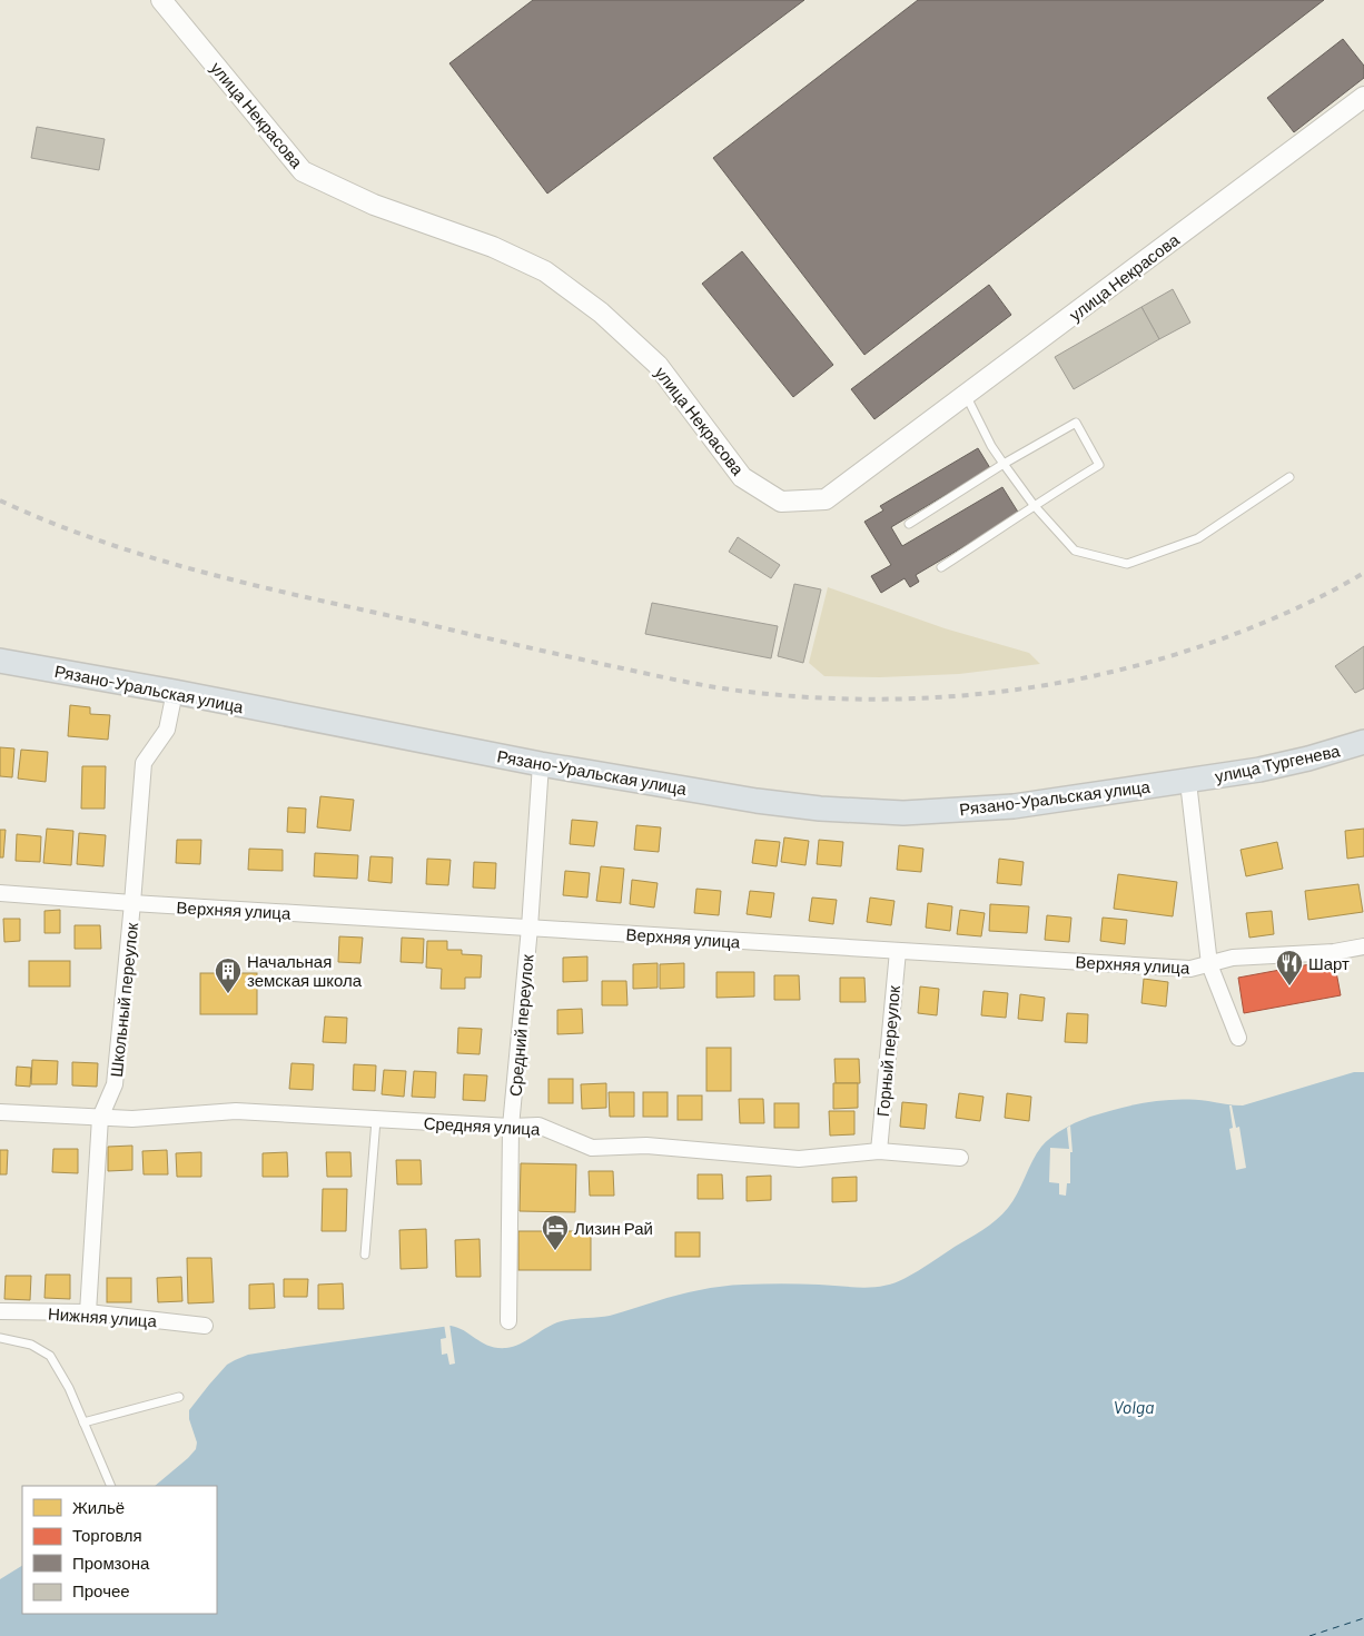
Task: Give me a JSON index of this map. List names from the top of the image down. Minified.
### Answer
{"streets":{"main road":["Рязано-Уральская улица","улица Тургенева"],"street":["улица Некрасова","Верхняя улица","Школьный переулок","Средний переулок","Горный переулок","Средняя улица","Нижняя улица"]},"crossings":[["Рязано-Уральская улица","улица Тургенева"],["Рязано-Уральская улица","Школьный переулок"],["Рязано-Уральская улица","Средний переулок"],["Верхняя улица","Школьный переулок"],["Верхняя улица","Средний переулок"],["Верхняя улица","Горный переулок"],["Школьный переулок","Средняя улица"],["Школьный переулок","Нижняя улица"],["Средний переулок","Средняя улица"],["Горный переулок","Средняя улица"]],"water":["Volga"],"places":{"restaurant":["Шарт"],"building":["Начальная земская школа"],"hotel":["Лизин Рай"]},"legend":["Жильё","Торговля","Промзона","Прочее"]}
